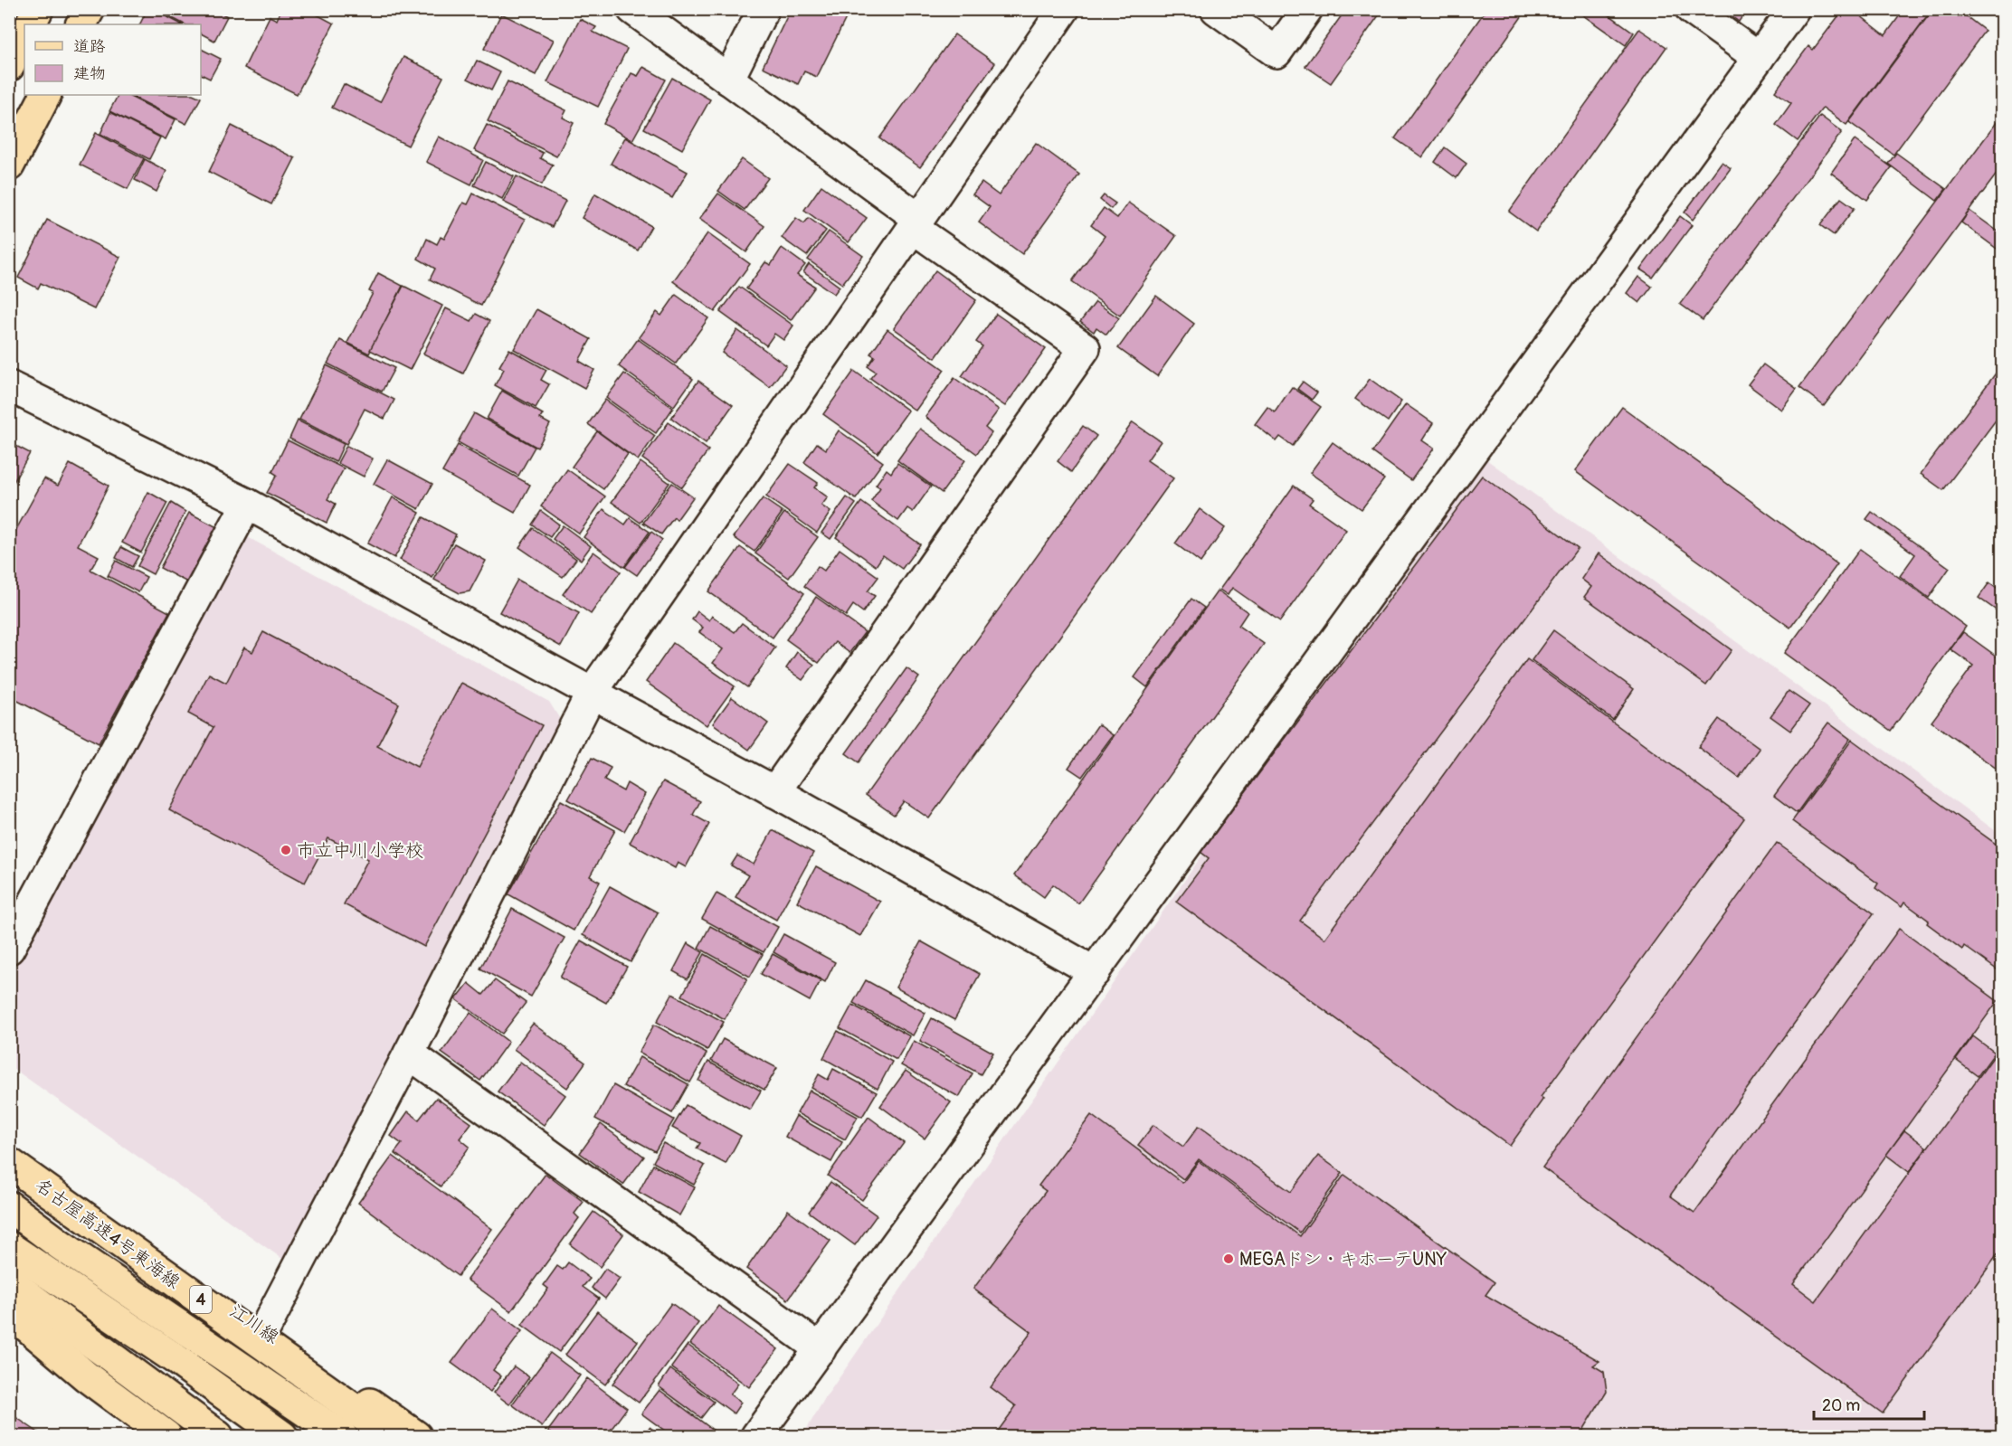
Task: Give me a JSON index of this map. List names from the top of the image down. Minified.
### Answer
{"streets":{"main road":["名古屋高速4号東海線","4","江川線"]},"places":["市立中川小学校","MEGAドン・キホーテUNY"],"legend":["道路","建物"],"scale_bar":"20 m"}
